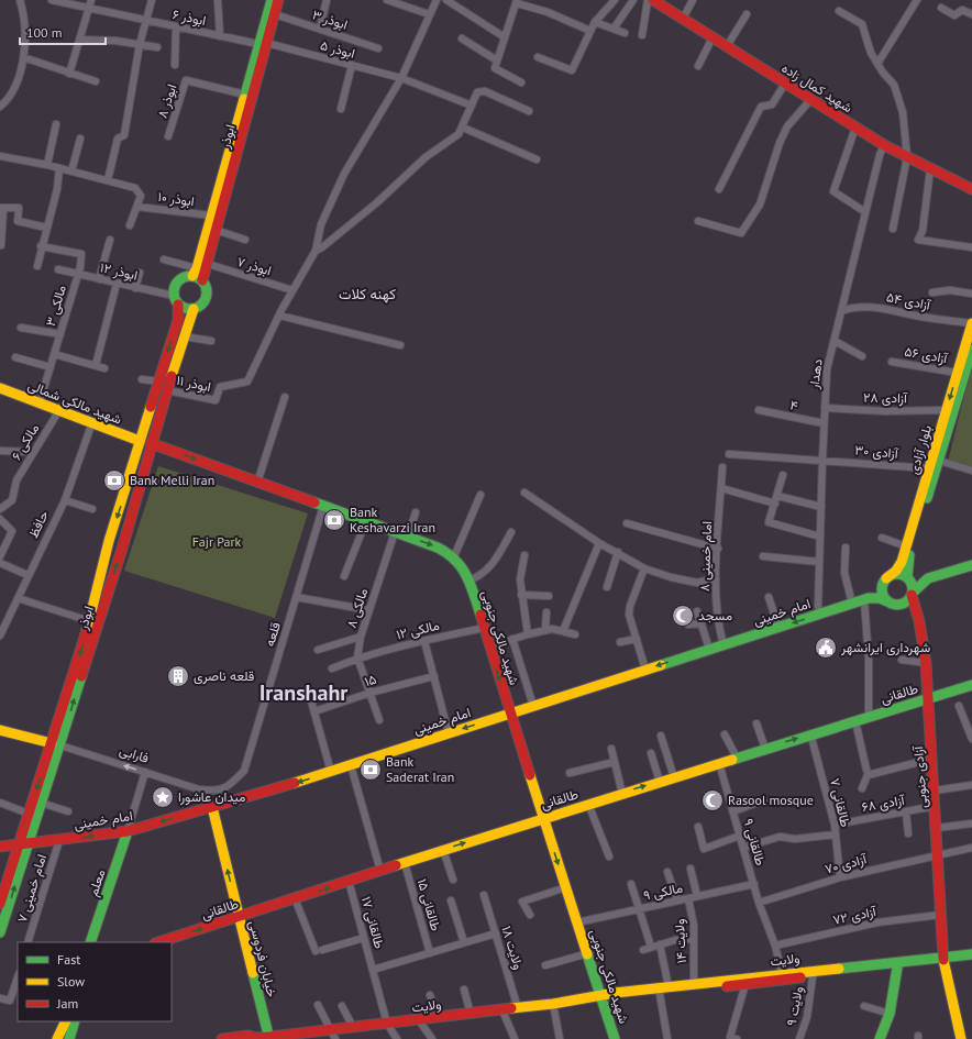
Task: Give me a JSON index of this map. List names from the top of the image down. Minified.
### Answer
{"streets":{"main road":["شهید کمال زاده","ابوذر","شهید مالکی شمالی","بلوار آزادی","امام خمینی","شهید مالکی جنوبی","طالقانی","فارابی","آزادی جنوبی","معلم","خیابان فردوسی","ولایت"],"street":["ابوذر ۶","ابوذر ۳","ابوذر ۵","ابوذر ۸","ابوذر ۱۰","ابوذر ۷","ابوذر ۱۲","آزادی ۵۴","مالکی ۳","آزادی ۵۶","دهدار","ابوذر ۱۱","آزادی ۲۸","۴","مالکی ۶","آزادی ۳۰","حافظ","امام خمینی ۸","مالکی ۸","مالکی ۱۲","قلعه","۱۵","طالقانی ۷","آزادی ۶۸","طالقانی ۹","آزادی ۷۰","امام خمینی ۷","مالکی ۹","طالقانی ۱۵","آزادی ۷۲","طالقانی ۱۷","ولایت ۱۴","ولایت ۱۸","ولایت ۹"]},"crossings":[["ابوذر ۶","ابوذر ۵"],["ابوذر ۶","ابوذر"],["ابوذر ۳","ابوذر"],["ابوذر ۵","ابوذر"],["شهید کمال زاده","دهدار"],["ابوذر ۸","ابوذر"],["ابوذر","ابوذر ۱۰"],["ابوذر","ابوذر ۷"],["ابوذر","ابوذر ۱۲"],["ابوذر","ابوذر ۱۱"],["ابوذر","شهید مالکی شمالی"],["ابوذر","امام خمینی"],["ابوذر","شهید مالکی جنوبی"],["ابوذر","فارابی"],["ابوذر ۱۲","مالکی ۳"],["آزادی ۵۴","دهدار"],["آزادی ۵۴","بلوار آزادی"],["مالکی ۳","شهید مالکی شمالی"],["آزادی ۵۶","بلوار آزادی"],["دهدار","آزادی ۲۸"],["دهدار","۴"],["دهدار","آزادی ۳۰"],["دهدار","امام خمینی"],["آزادی ۲۸","بلوار آزادی"],["شهید مالکی شمالی","مالکی ۶"],["شهید مالکی شمالی","حافظ"],["بلوار آزادی","آزادی ۳۰"],["بلوار آزادی","امام خمینی"],["بلوار آزادی","آزادی جنوبی"],["امام خمینی ۸","امام خمینی"],["مالکی ۸","مالکی ۱۲"],["مالکی ۸","شهید مالکی جنوبی"],["مالکی ۸","۱۵"],["امام خمینی","شهید مالکی جنوبی"],["امام خمینی","آزادی جنوبی"],["امام خمینی","معلم"],["امام خمینی","امام خمینی ۷"],["امام خمینی","خیابان فردوسی"],["مالکی ۱۲","شهید مالکی جنوبی"],["قلعه","شهید مالکی جنوبی"],["قلعه","فارابی"],["شهید مالکی جنوبی","طالقانی"],["شهید مالکی جنوبی","مالکی ۹"],["شهید مالکی جنوبی","ولایت"],["طالقانی","آزادی جنوبی"],["طالقانی","طالقانی ۷"],["طالقانی","طالقانی ۹"],["طالقانی","طالقانی ۱۵"],["طالقانی","طالقانی ۱۷"],["طالقانی","خیابان فردوسی"],["آزادی جنوبی","آزادی ۶۸"],["آزادی جنوبی","آزادی ۷۰"],["آزادی جنوبی","آزادی ۷۲"],["آزادی جنوبی","ولایت"],["طالقانی ۷","آزادی ۶۸"],["طالقانی ۷","آزادی ۷۰"],["طالقانی ۹","آزادی ۷۰"],["طالقانی ۹","مالکی ۹"],["طالقانی ۹","آزادی ۷۲"],["طالقانی ۹","ولایت"],["مالکی ۹","ولایت ۱۴"],["طالقانی ۱۷","ولایت"],["ولایت ۱۴","ولایت"],["ولایت ۱۸","ولایت"],["خیابان فردوسی","ولایت"],["ولایت","ولایت ۹"]],"one_way":["طالقانی","فارابی","خیابان فردوسی"],"districts":["کهنه کلات","Iranshahr"],"parks":["Fajr Park"],"places":{"bank":["Bank Melli Iran","Bank Keshavarzi Iran","Bank Saderat Iran"],"mosque":["مسجد","Rasool mosque"],"public building":["شهرداری ایرانشهر"],"building":["قلعه ناصری"],"place":["میدان عاشورا"]},"legend":["Fast","Slow","Jam"],"scale_bar":"100 m"}
